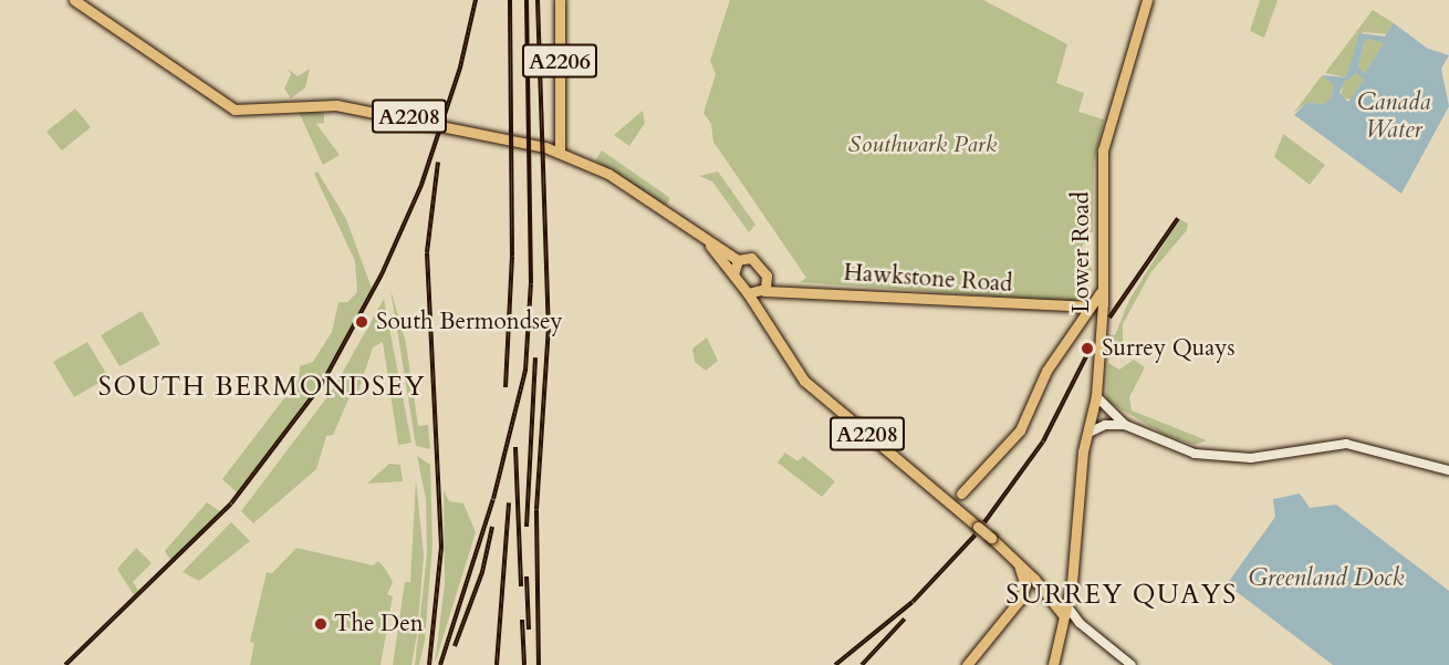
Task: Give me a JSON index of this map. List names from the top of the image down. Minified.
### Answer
{"streets":{"main road":["A2206","A2208","Lower Road","Hawkstone Road"]},"crossings":[["A2206","A2208"],["A2208","Hawkstone Road"]],"districts":["SOUTH BERMONDSEY","SURREY QUAYS"],"water":["Canada Water","Greenland Dock"],"parks":["Southwark Park"],"places":["South Bermondsey","Surrey Quays","The Den"]}
